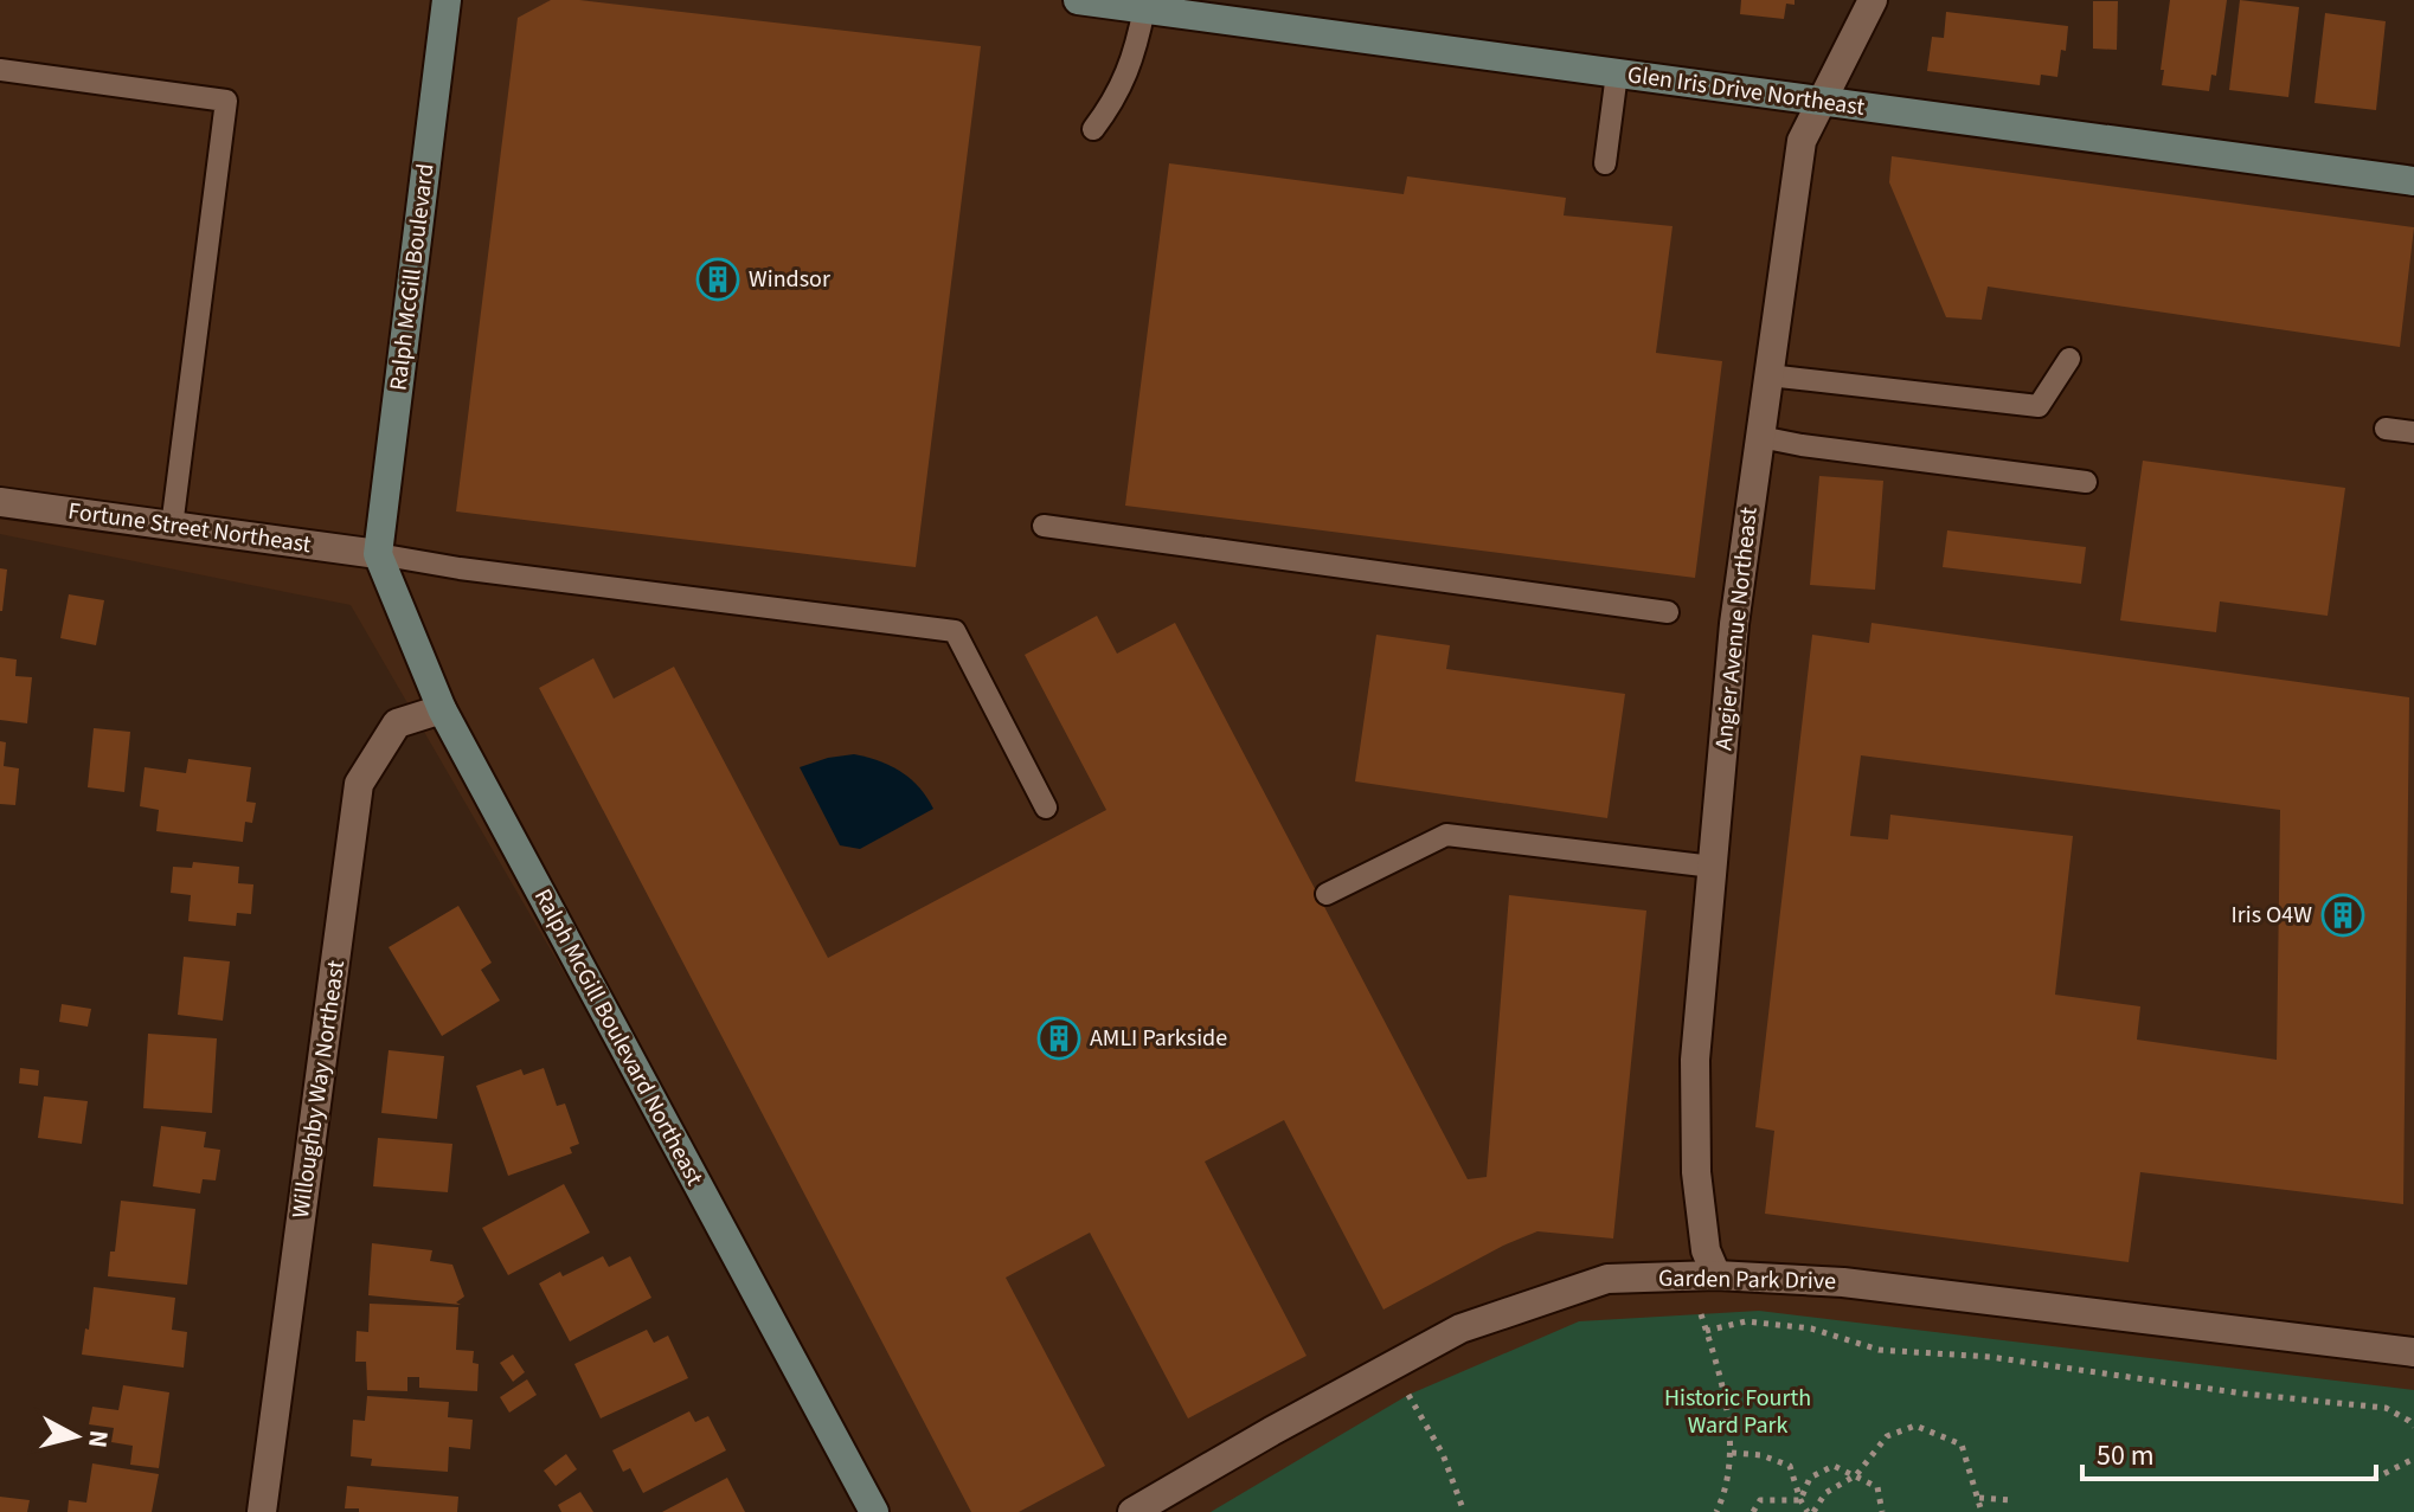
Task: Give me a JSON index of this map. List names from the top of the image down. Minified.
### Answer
{"streets":{"main road":["Glen Iris Drive Northeast","Ralph McGill Boulevard","Ralph McGill Boulevard Northeast"],"street":["Fortune Street Northeast","Angier Avenue Northeast","Willoughby Way Northeast","Garden Park Drive"]},"crossings":[["Glen Iris Drive Northeast","Angier Avenue Northeast"],["Ralph McGill Boulevard","Fortune Street Northeast"],["Ralph McGill Boulevard","Ralph McGill Boulevard Northeast"],["Fortune Street Northeast","Ralph McGill Boulevard Northeast"],["Angier Avenue Northeast","Garden Park Drive"],["Ralph McGill Boulevard Northeast","Willoughby Way Northeast"]],"parks":["Historic Fourth Ward Park"],"places":{"building":["Windsor","Iris O4W","AMLI Parkside"]},"scale_bar":"50 m","north":"right"}
